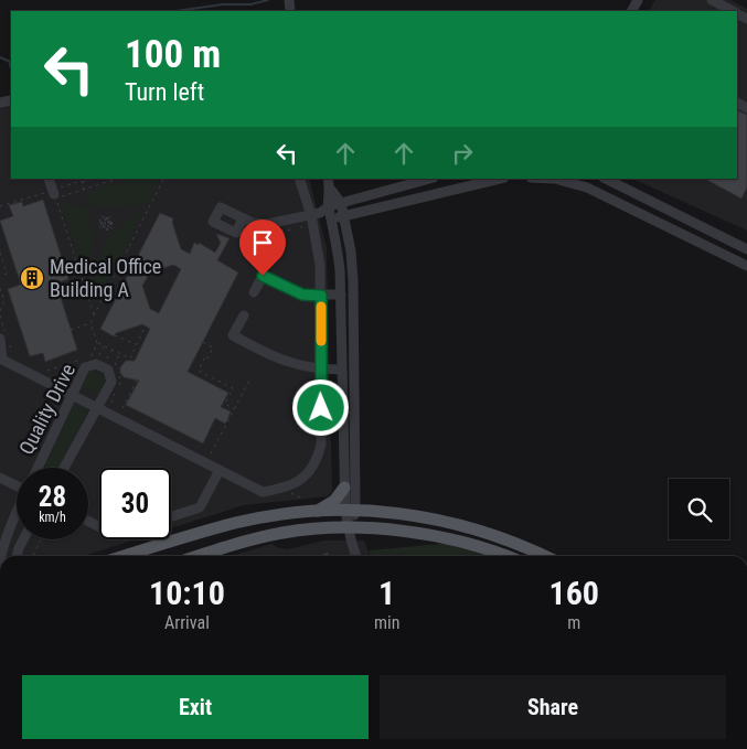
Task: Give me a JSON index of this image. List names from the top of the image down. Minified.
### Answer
{"streets":{"street":["Quality Drive"]},"places":{"building":["Medical Office Building A"]},"page":{"turn":["100 m","Turn left"],"speed":"28 km/h","limit":"30","eta":["10:10","Arrival","1","min","160","m"],"buttons":["Exit","Share"]}}
